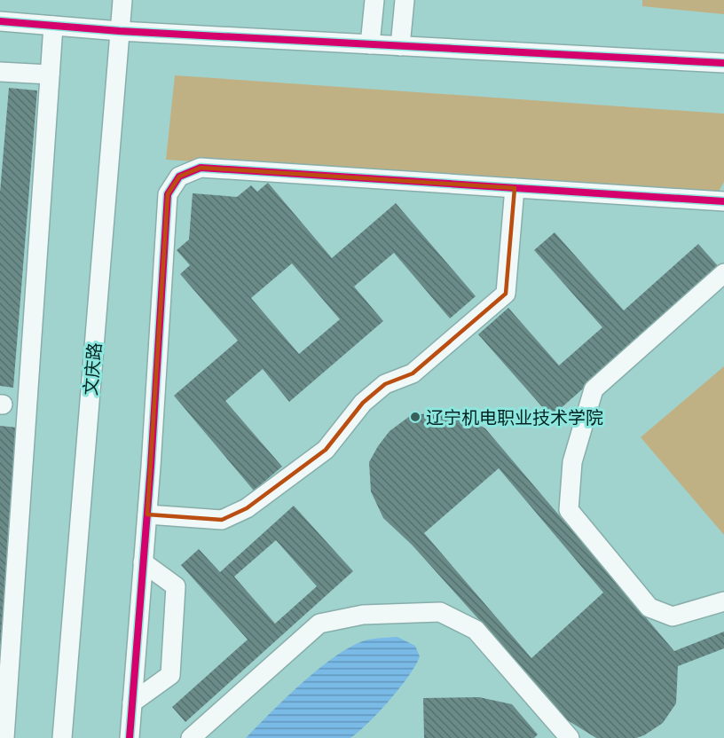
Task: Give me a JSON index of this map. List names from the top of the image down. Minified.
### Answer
{"streets":{"street":["文庆路"]},"places":["辽宁机电职业技术学院"]}
